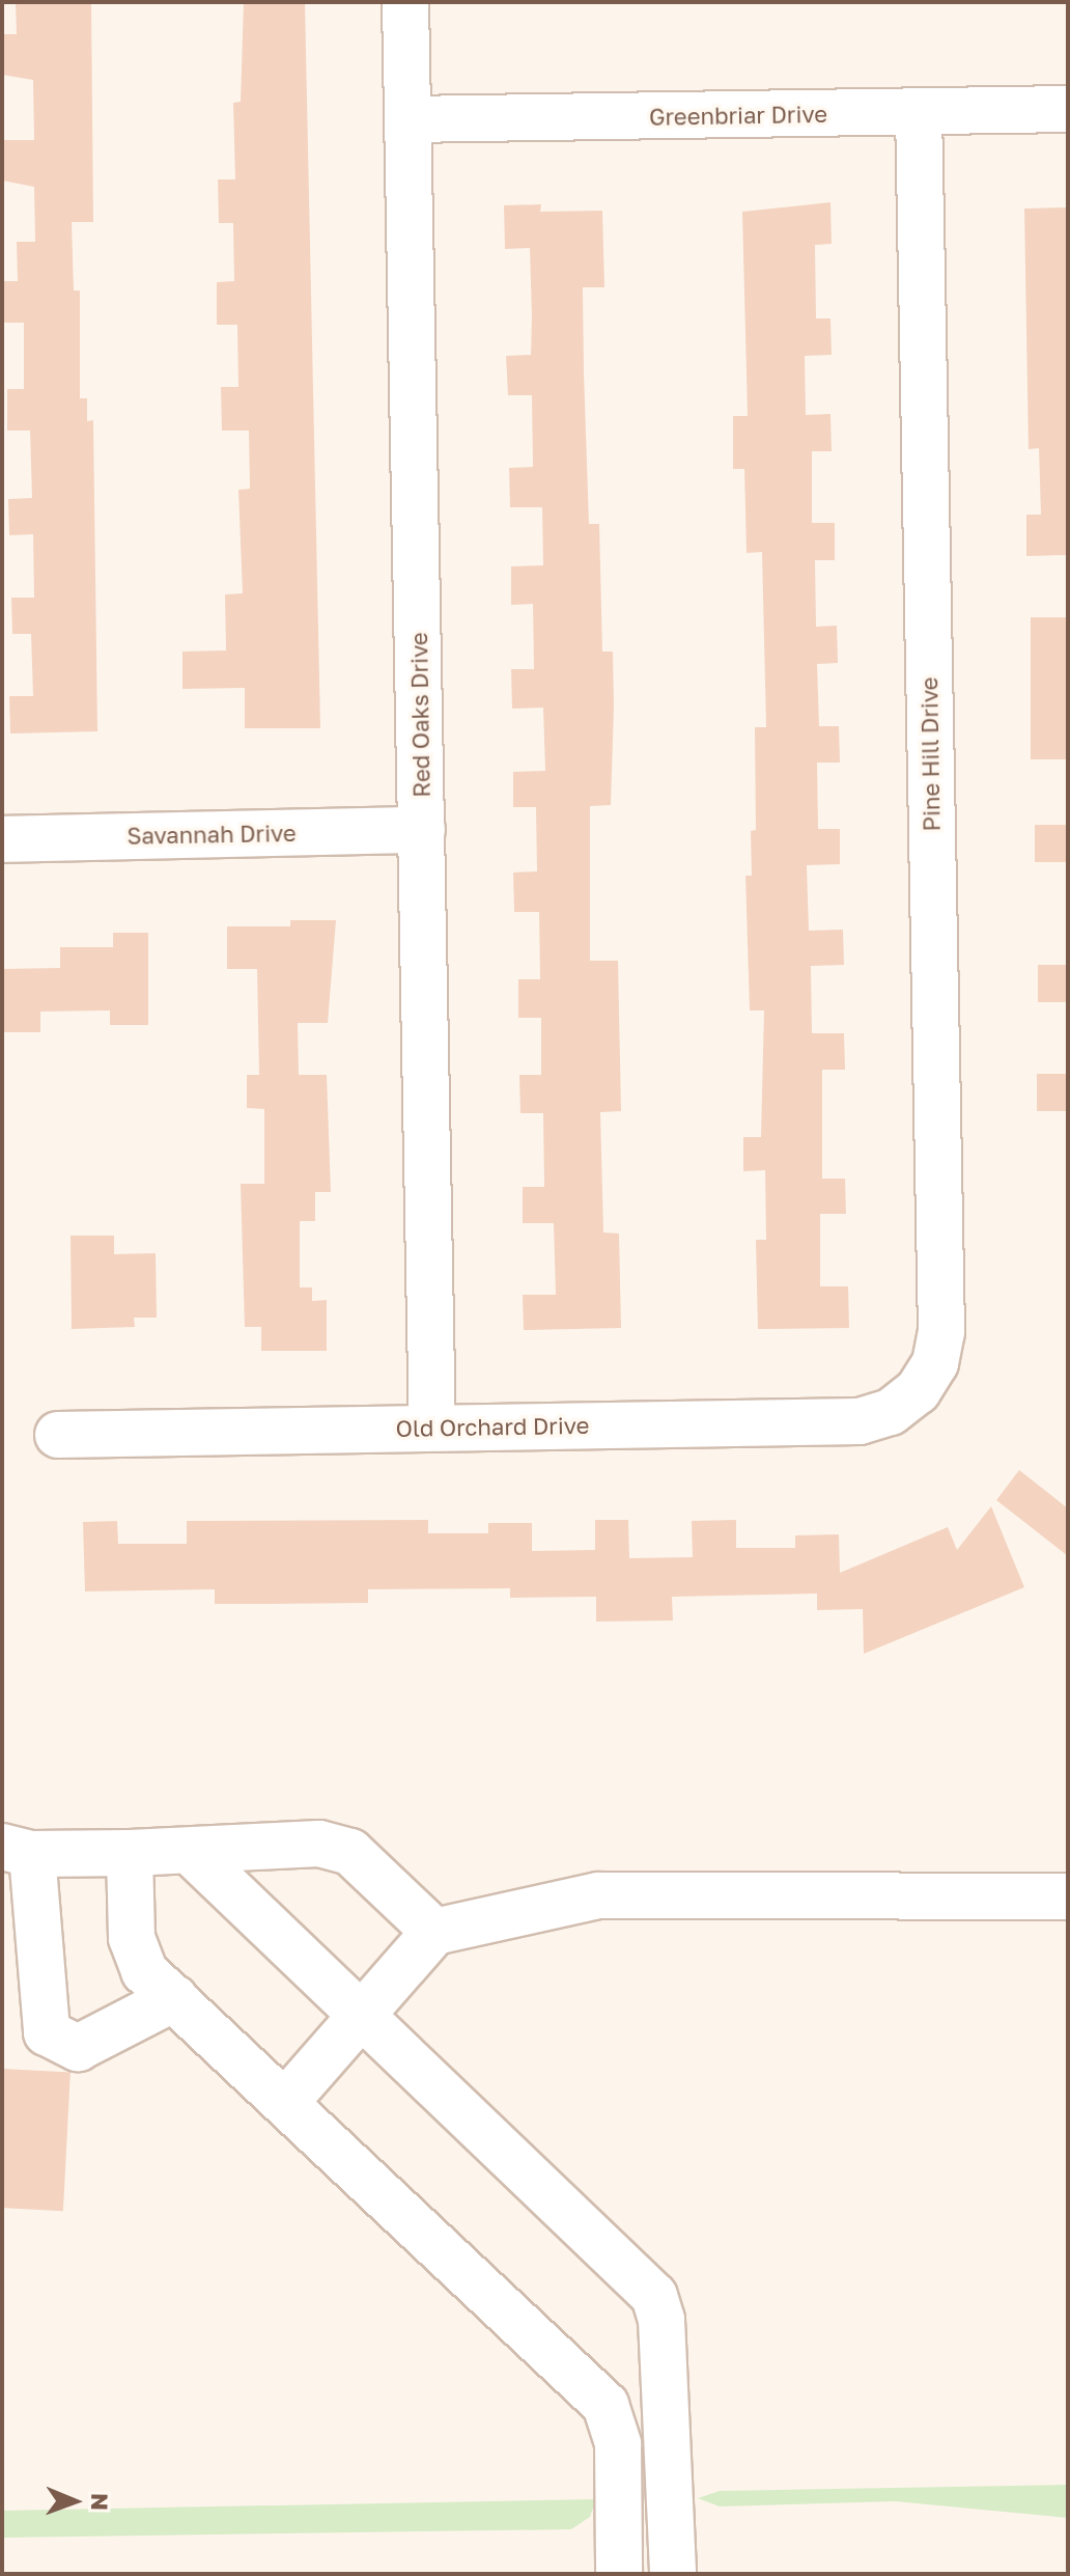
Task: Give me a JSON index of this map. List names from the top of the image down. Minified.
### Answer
{"streets":{"street":["Greenbriar Drive","Red Oaks Drive","Pine Hill Drive","Savannah Drive","Old Orchard Drive"]},"crossings":[["Greenbriar Drive","Red Oaks Drive"],["Greenbriar Drive","Pine Hill Drive"],["Red Oaks Drive","Savannah Drive"],["Red Oaks Drive","Old Orchard Drive"],["Pine Hill Drive","Old Orchard Drive"]],"north":"right"}
